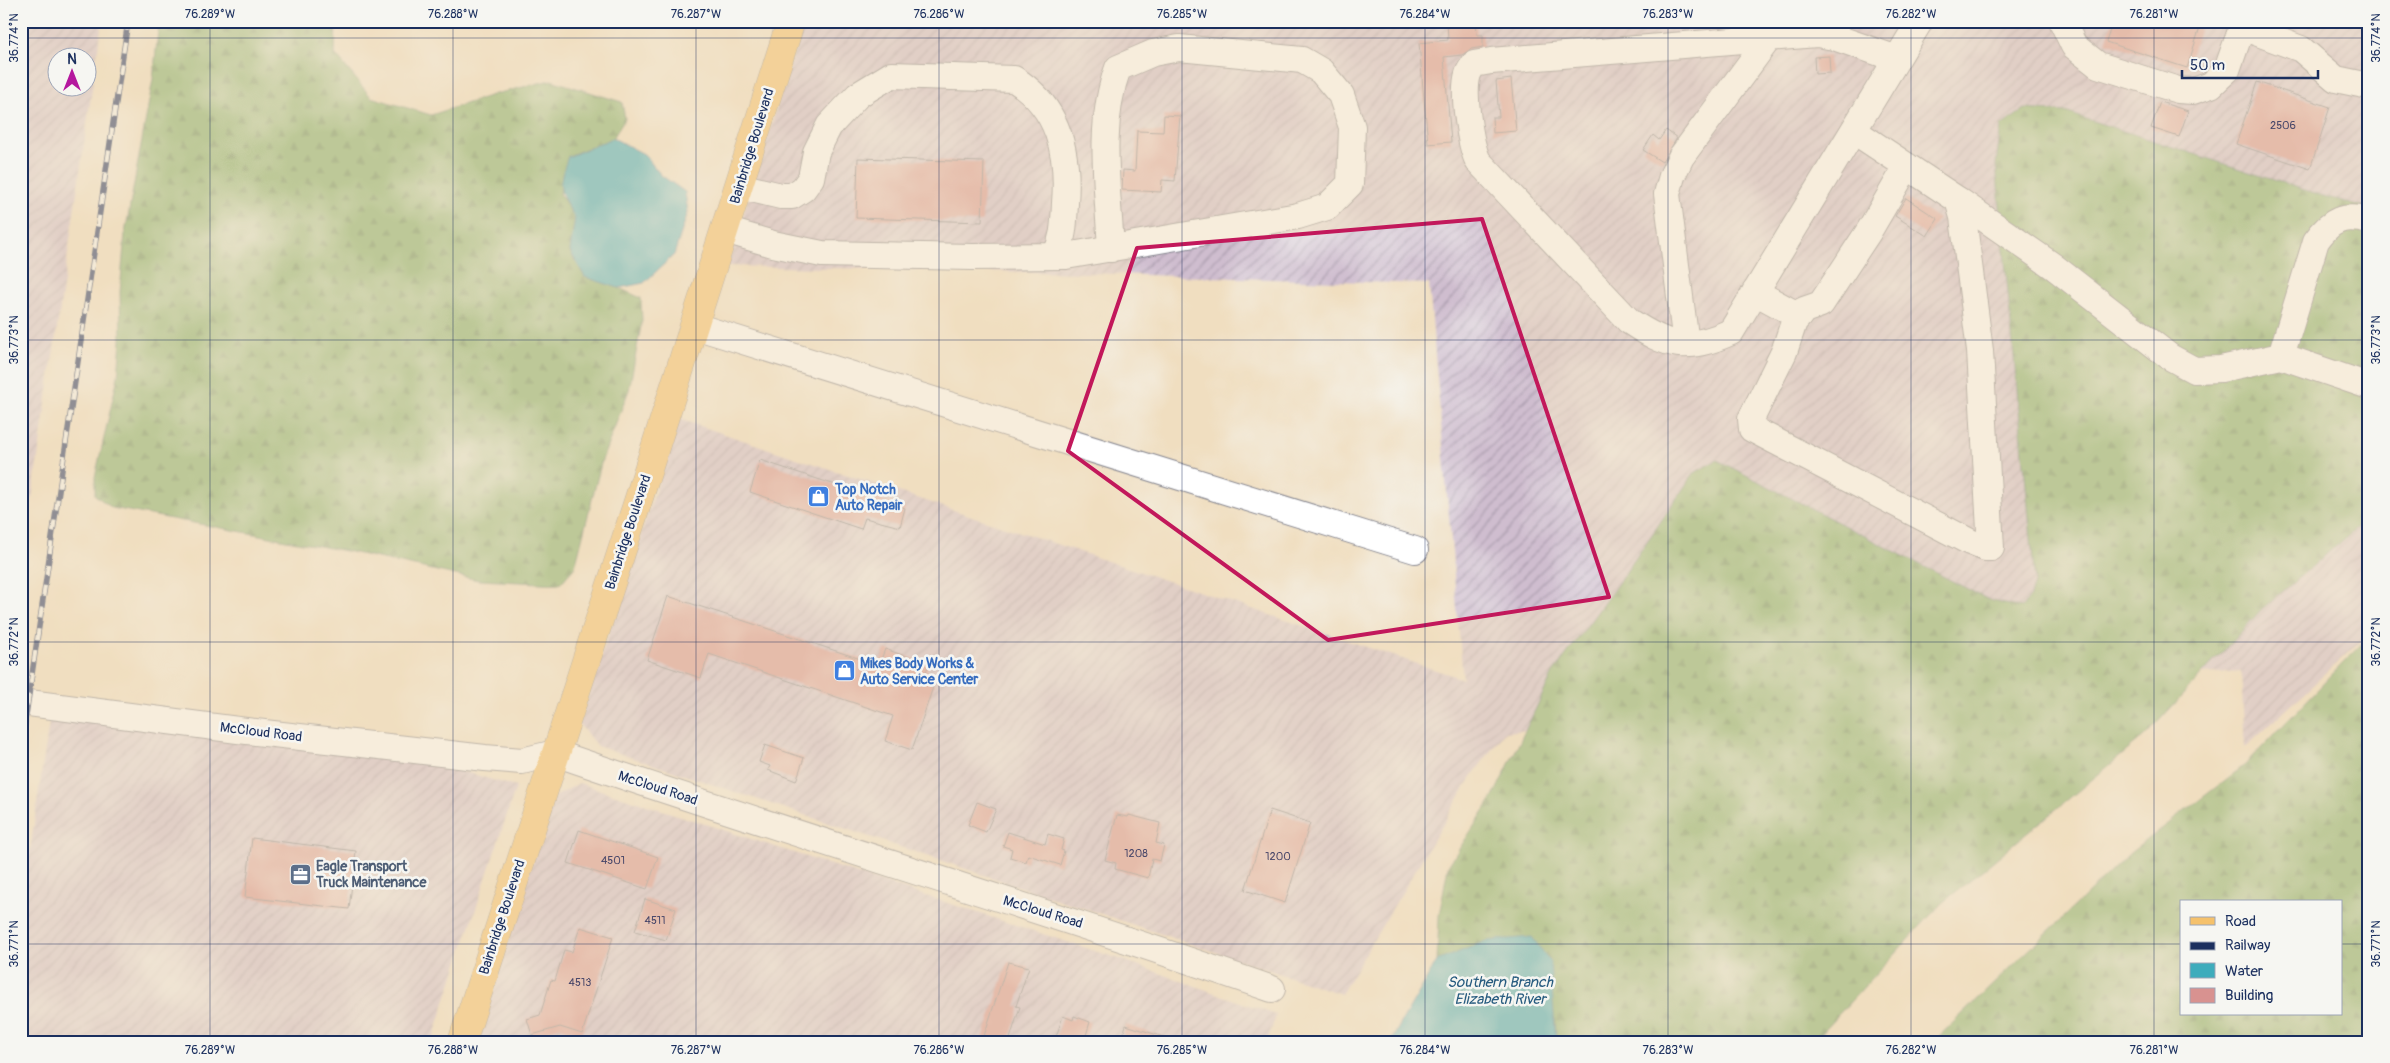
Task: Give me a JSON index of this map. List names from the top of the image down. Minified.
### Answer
{"streets":{"main road":["Bainbridge Boulevard"],"street":["McCloud Road"]},"crossings":[["Bainbridge Boulevard","McCloud Road"]],"water":["Southern Branch Elizabeth River"],"places":{"shop":["Top Notch Auto Repair","Mikes Body Works & Auto Service Center"],"office":["Eagle Transport Truck Maintenance"]},"house_numbers":["2506","1208","1200","4501","4511","4513"],"legend":["Road","Railway","Water","Building"],"scale_bar":"50 m","north":"top","coordinates":["76.289°W","76.288°W","76.287°W","76.286°W","76.285°W","76.284°W","76.283°W","76.282°W","76.281°W","36.774°N","36.773°N","36.772°N","36.771°N"]}
